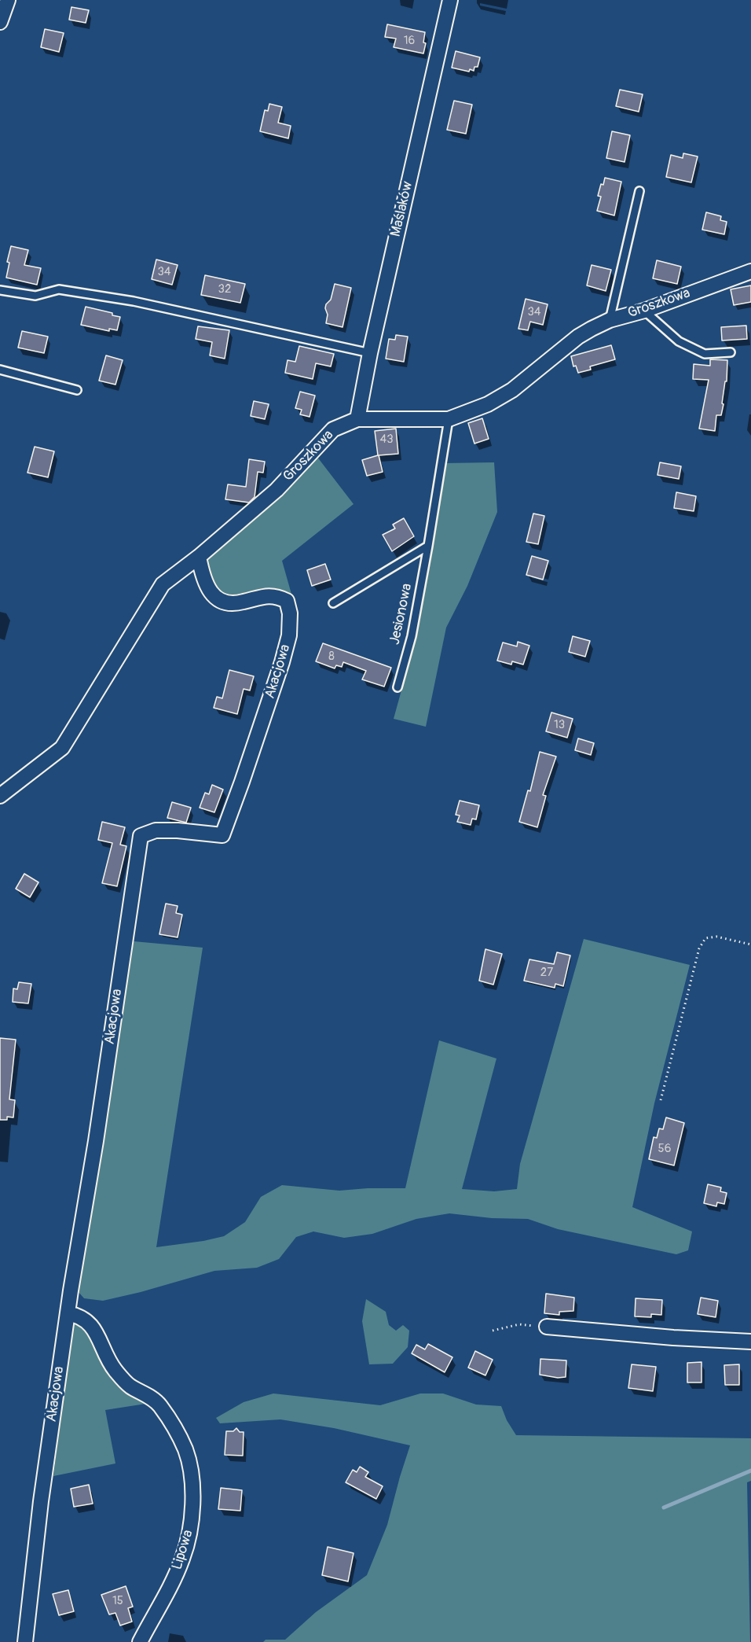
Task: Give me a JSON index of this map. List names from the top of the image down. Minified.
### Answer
{"streets":{"street":["Maślaków","Groszkowa","Akacjowa","Lipowa"],"lane":["Jesionowa"]},"crossings":[["Maślaków","Groszkowa"],["Groszkowa","Jesionowa"],["Groszkowa","Akacjowa"],["Akacjowa","Lipowa"]],"house_numbers":["16","34","32","34","43","8","13","27","56","15"]}
